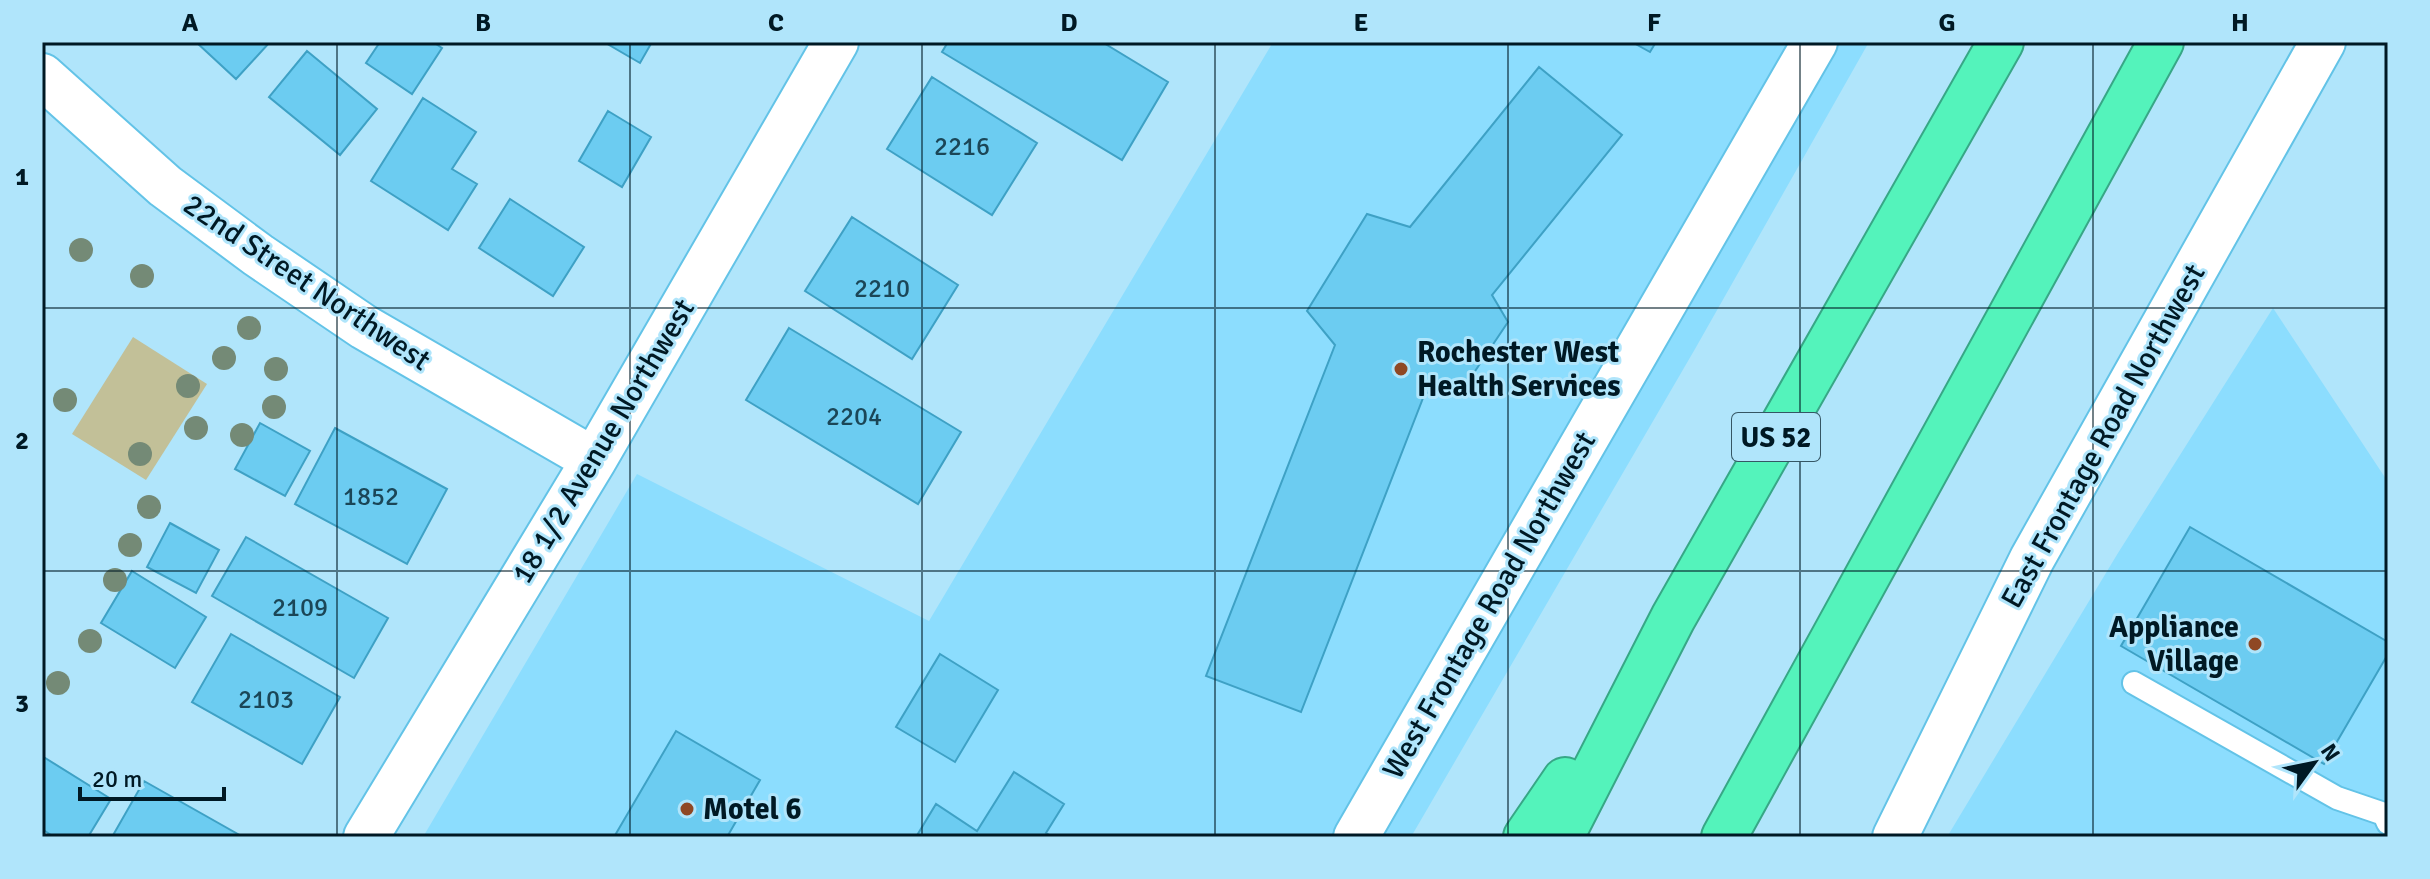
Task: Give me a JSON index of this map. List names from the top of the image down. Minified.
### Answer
{"streets":{"highway":["US 52"],"street":["22nd Street Northwest","East Frontage Road Northwest","18 1/2 Avenue Northwest","West Frontage Road Northwest"]},"crossings":[["22nd Street Northwest","18 1/2 Avenue Northwest"]],"places":["Rochester West Health Services","Appliance Village","Motel 6"],"house_numbers":["2216","2210","2204","1852","2109","2103"],"scale_bar":"20 m","north":"top right","grid":{"columns":["A","B","C","D","E","F","G","H"],"rows":["1","2","3"]}}
